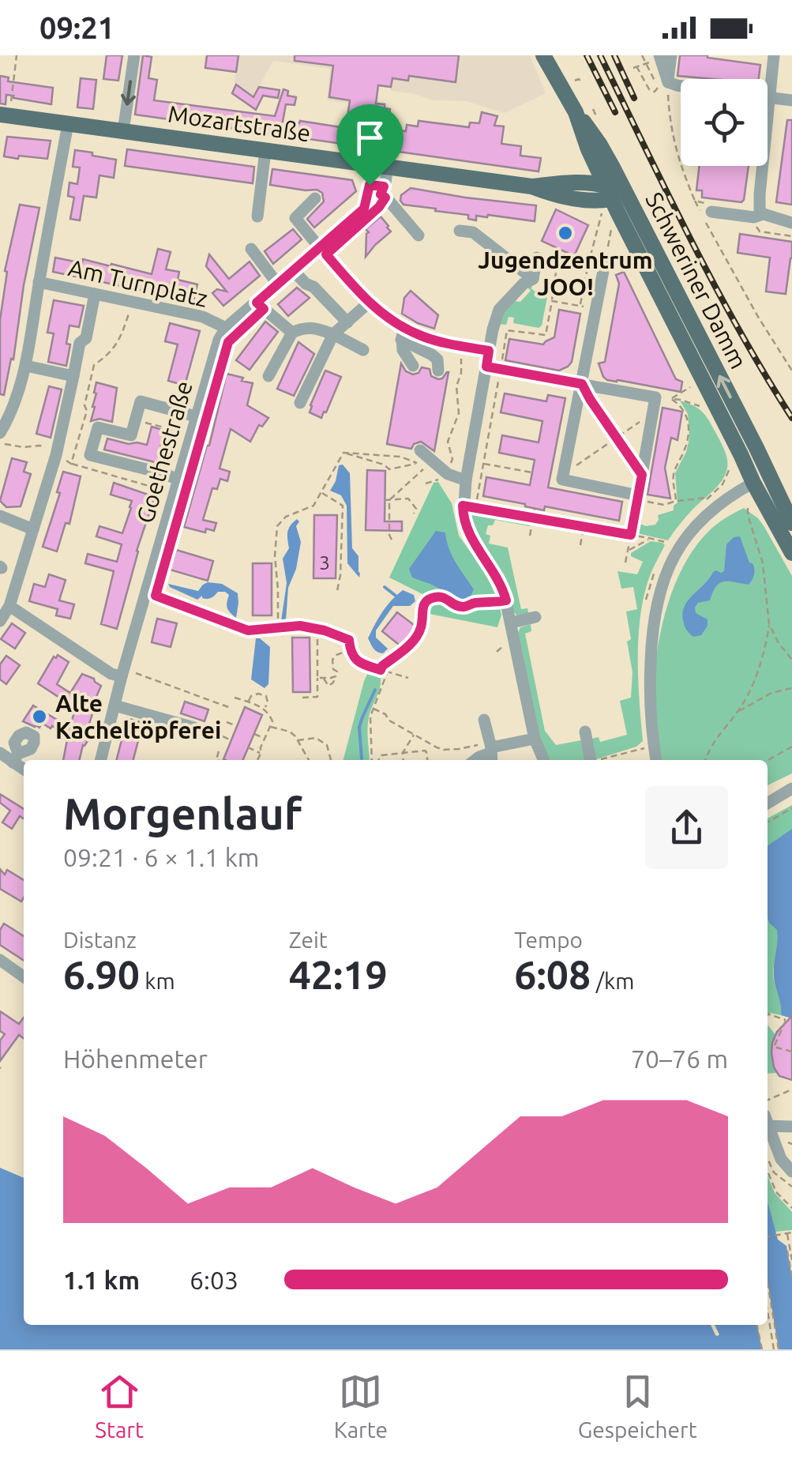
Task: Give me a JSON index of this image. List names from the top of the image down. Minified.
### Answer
{"streets":{"main road":["Mozartstraße","Schweriner Damm"],"street":["Am Turnplatz","Goethestraße"]},"crossings":[["Mozartstraße","Schweriner Damm"],["Am Turnplatz","Goethestraße"]],"places":["Jugendzentrum JOO!","Alte Kacheltöpferei"],"house_numbers":["3"],"page":{"status":"09:21","heading":["Morgenlauf","09:21 · 6 × 1.1 km"],"stats":[["Distanz","6.90 km"],["Zeit","42:19"],["Tempo","6:08 /km"]],"chart":["Höhenmeter","70–76 m"],"list":[{"name":"1.1 km","note":"6:03"}],"tabs":["Start","Karte","Gespeichert"]}}
